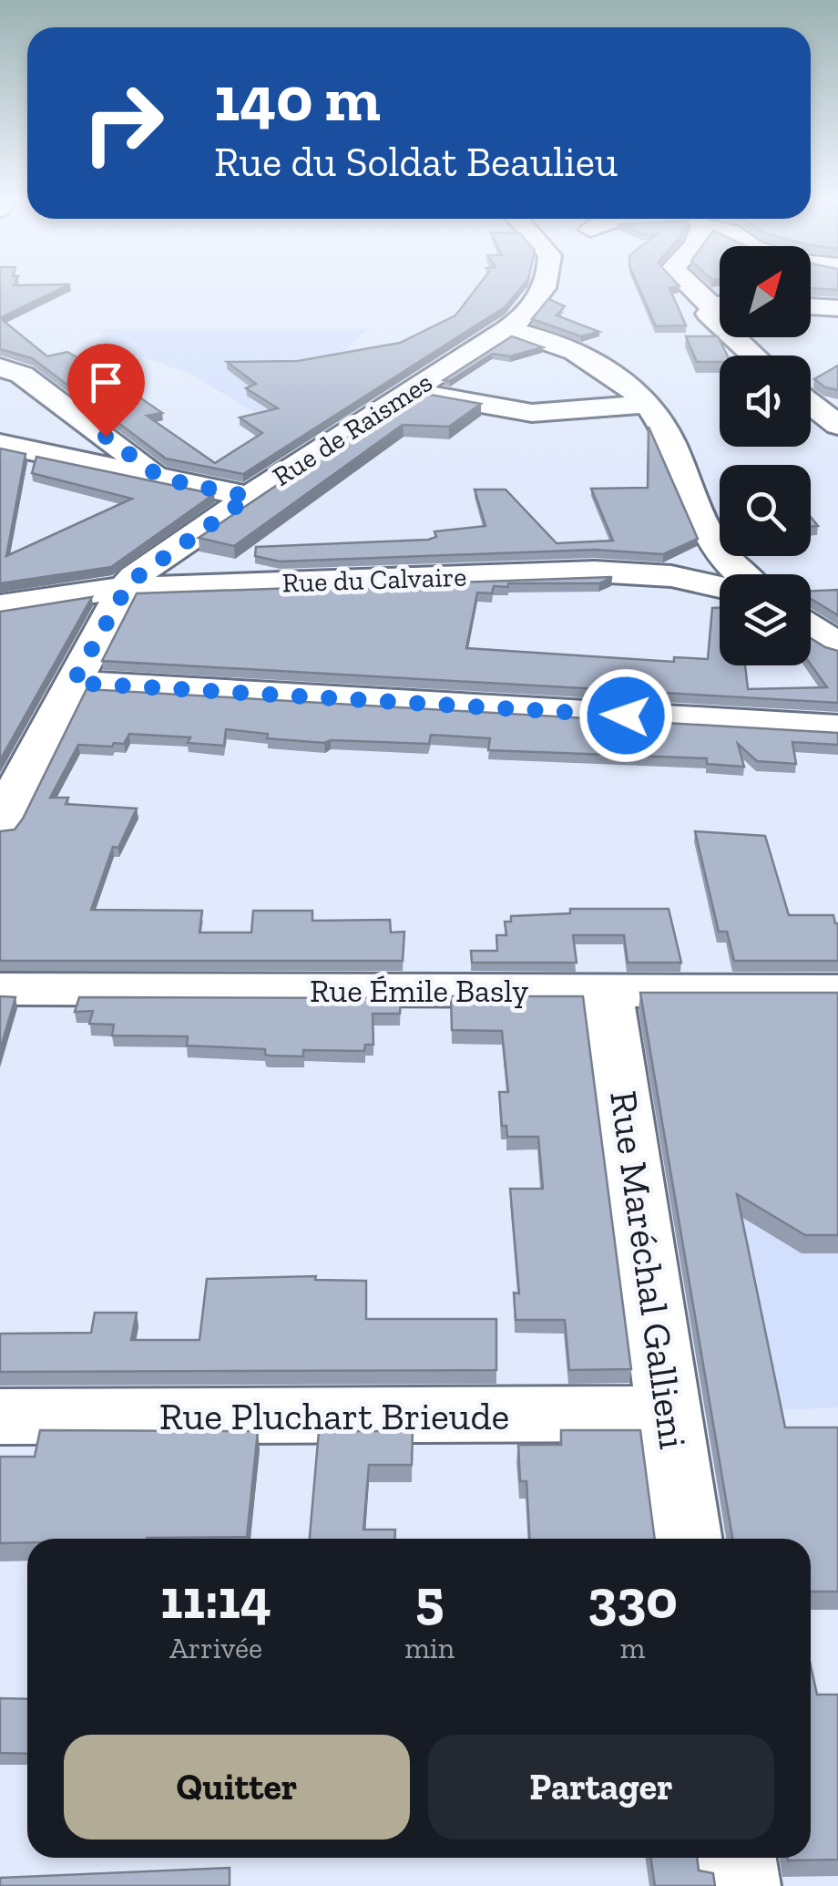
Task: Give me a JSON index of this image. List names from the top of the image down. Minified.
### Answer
{"streets":{"street":["Rue de Raismes","Rue du Calvaire","Rue Émile Basly","Rue Maréchal Gallieni","Rue Pluchart Brieude"]},"crossings":[["Rue de Raismes","Rue du Calvaire"],["Rue Émile Basly","Rue Maréchal Gallieni"],["Rue Maréchal Gallieni","Rue Pluchart Brieude"]],"north":"top right","page":{"turn":["140 m","Rue du Soldat Beaulieu"],"eta":["11:14","Arrivée","5","min","330","m"],"buttons":["Quitter","Partager"]}}
